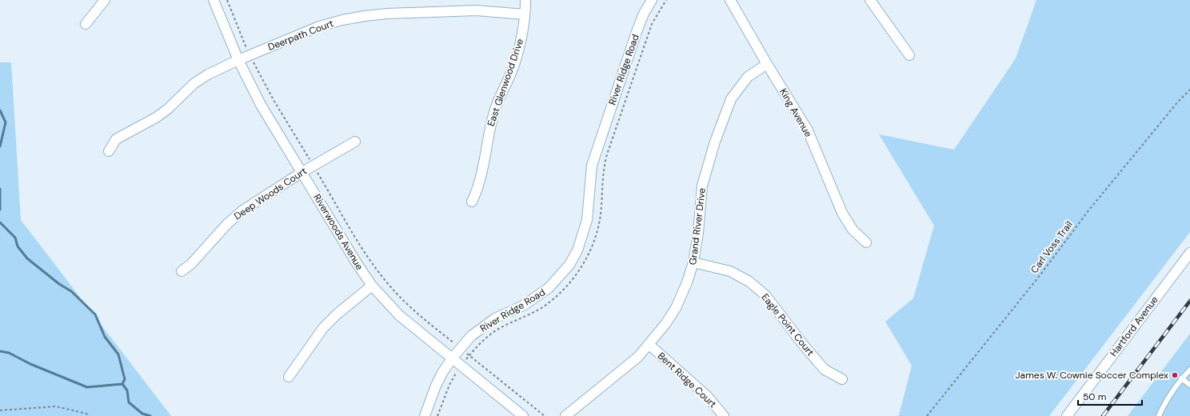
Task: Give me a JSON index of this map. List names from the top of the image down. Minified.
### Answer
{"streets":{"street":["Deerpath Court","River Ridge Road","East Glenwood Drive","King Avenue","Deep Woods Court","Grand River Drive","Riverwoods Avenue","Eagle Point Court","Hartford Avenue","Bent Ridge Court"],"path":["Carl Voss Trail"]},"crossings":[["Deerpath Court","East Glenwood Drive"],["Deerpath Court","Riverwoods Avenue"],["River Ridge Road","Riverwoods Avenue"],["King Avenue","Grand River Drive"],["Deep Woods Court","Riverwoods Avenue"],["Grand River Drive","Eagle Point Court"],["Grand River Drive","Bent Ridge Court"]],"places":["James W. Cownie Soccer Complex"],"scale_bar":"50 m"}
